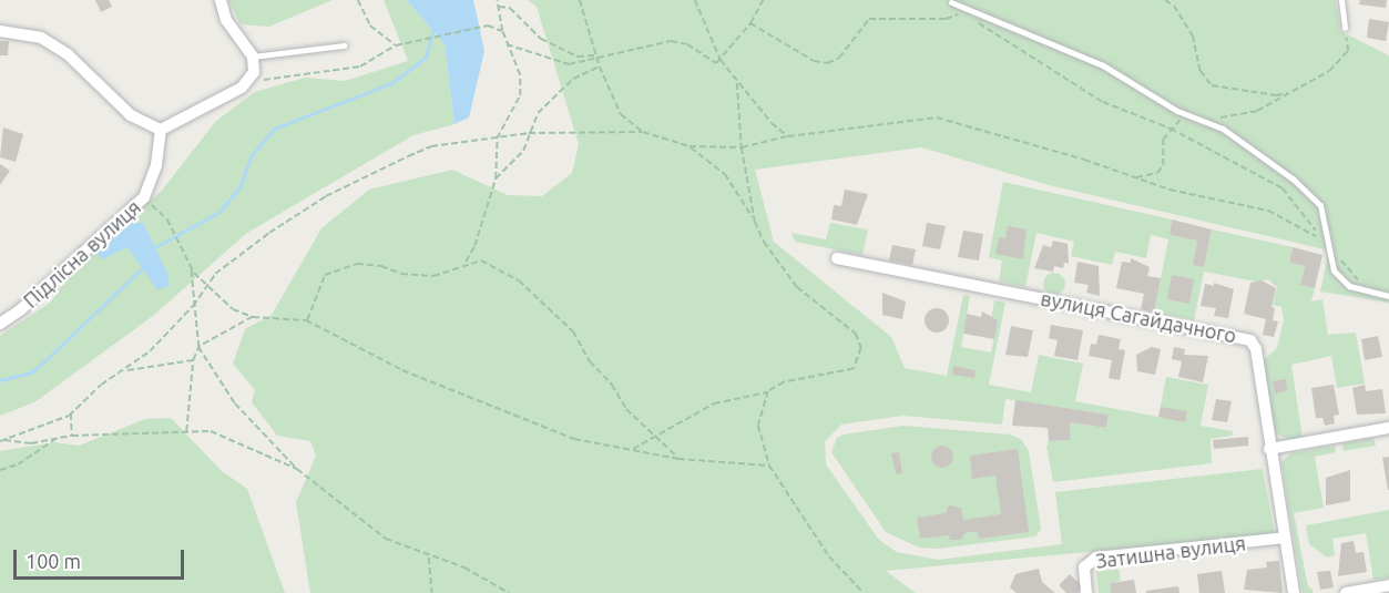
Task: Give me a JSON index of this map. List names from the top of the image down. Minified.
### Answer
{"streets":{"street":["Підлісна вулиця","вулиця Сагайдачного","Затишна вулиця"]},"scale_bar":"100 m"}
